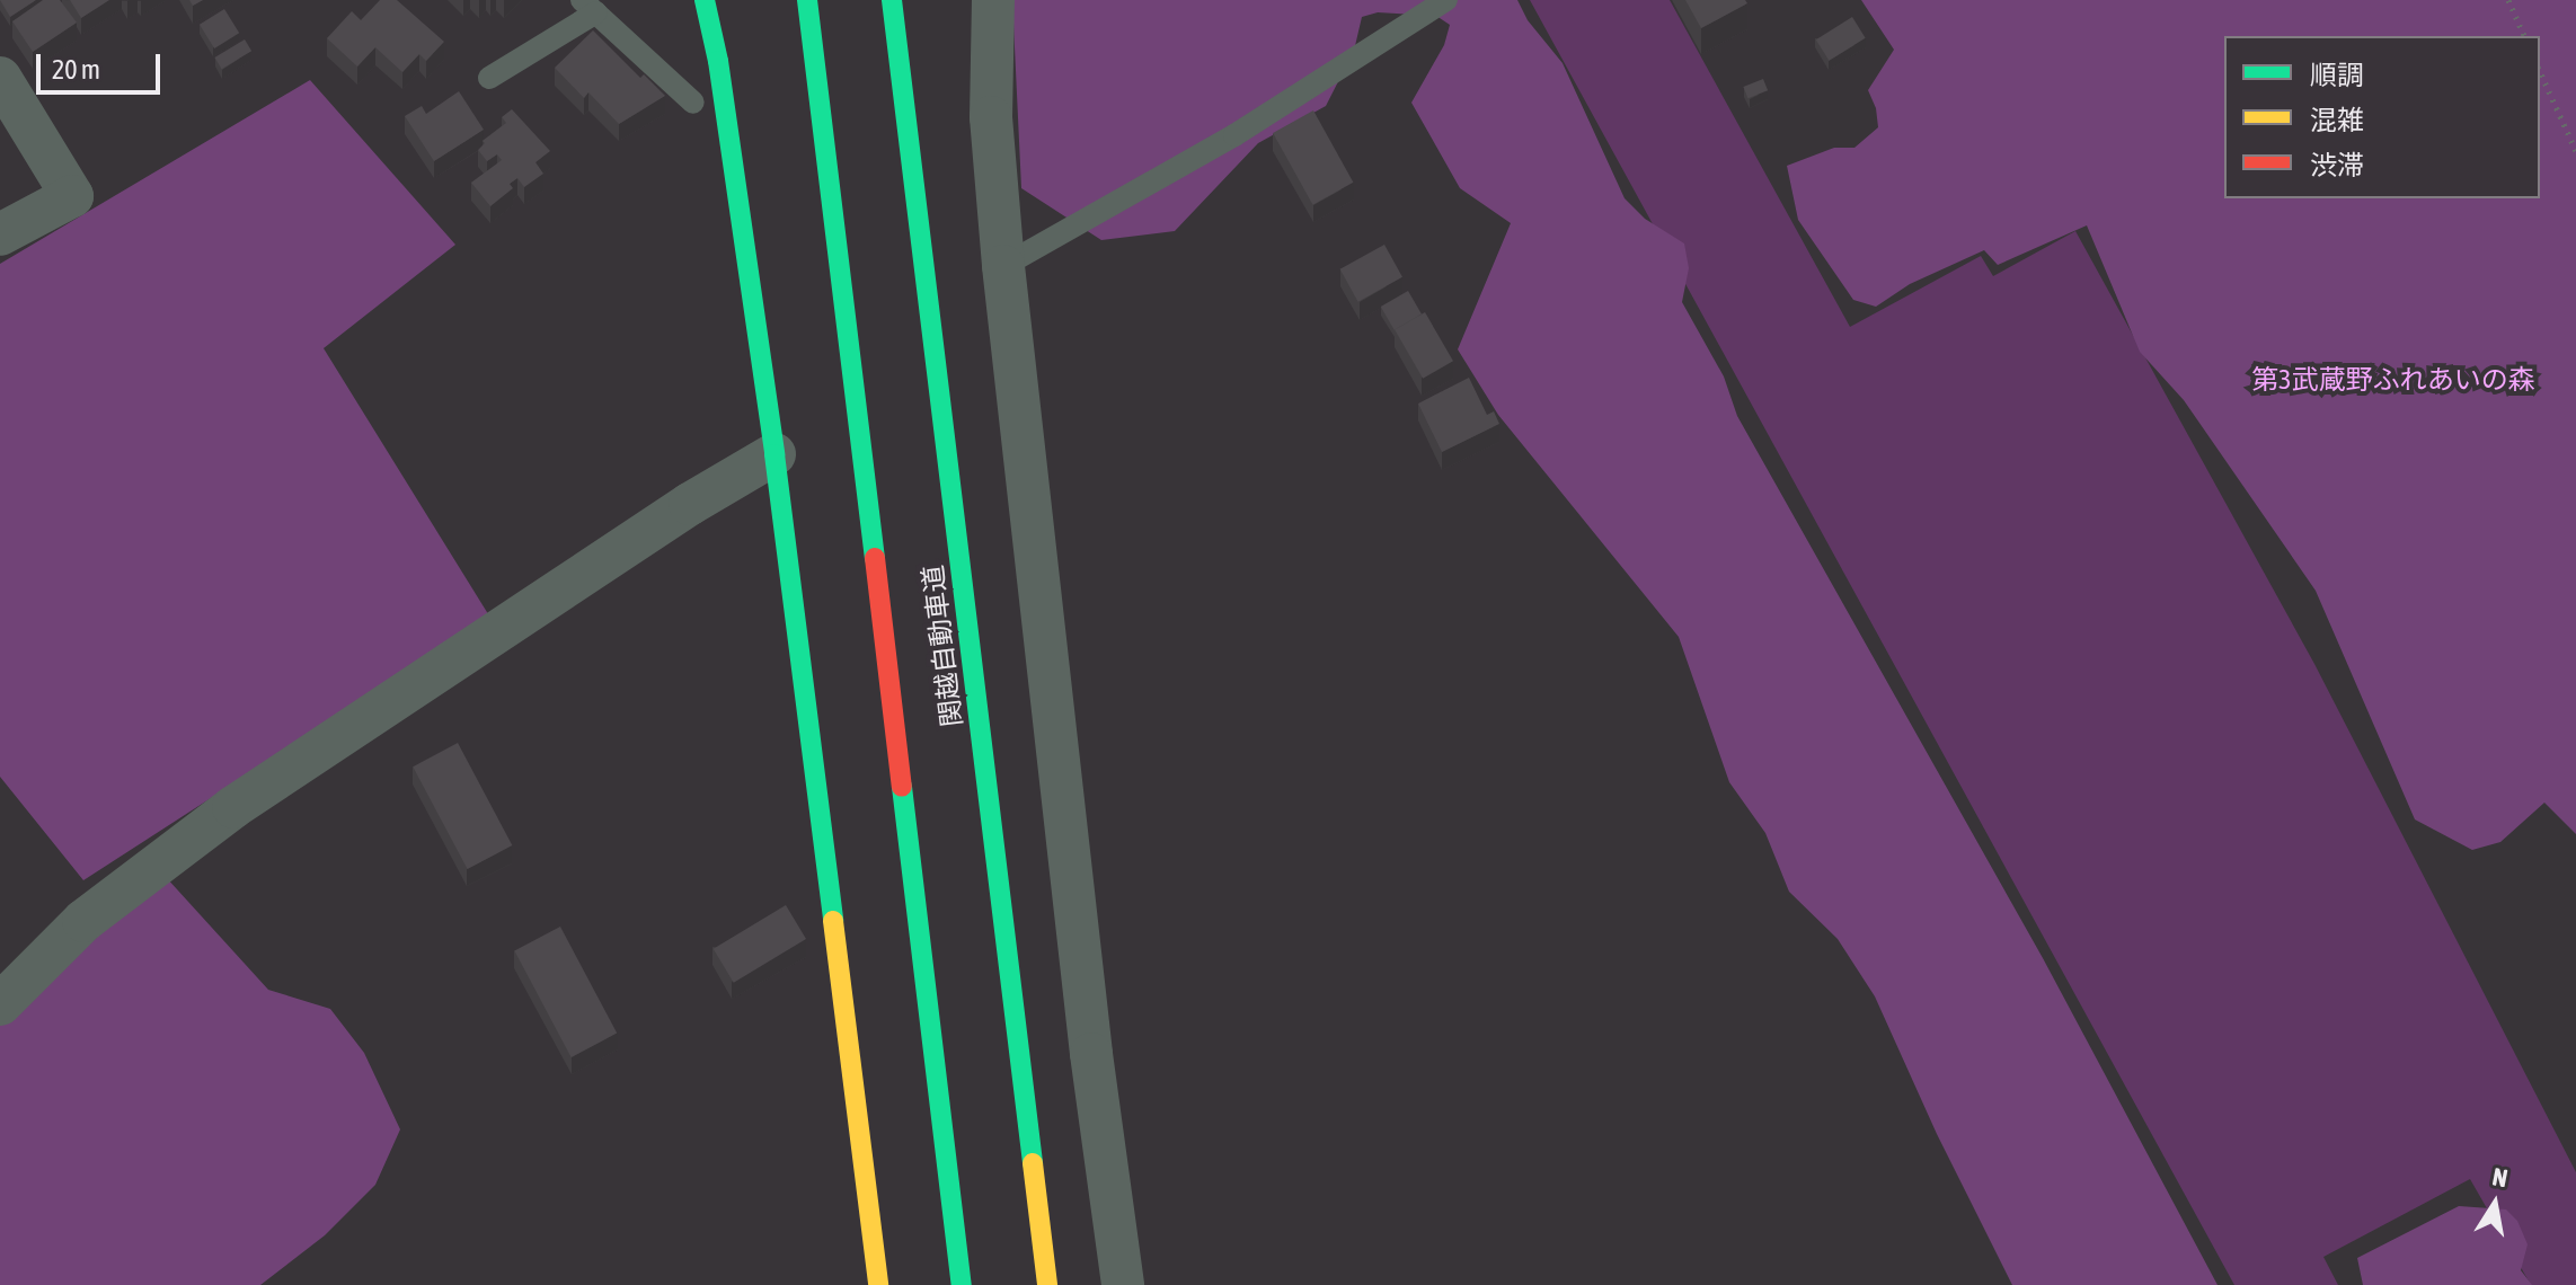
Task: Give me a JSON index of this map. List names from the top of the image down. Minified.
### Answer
{"streets":{"main road":["関越自動車道"]},"parks":["第3武蔵野ふれあいの森"],"legend":["順調","混雑","渋滞"],"scale_bar":"20 m","north":"top"}
